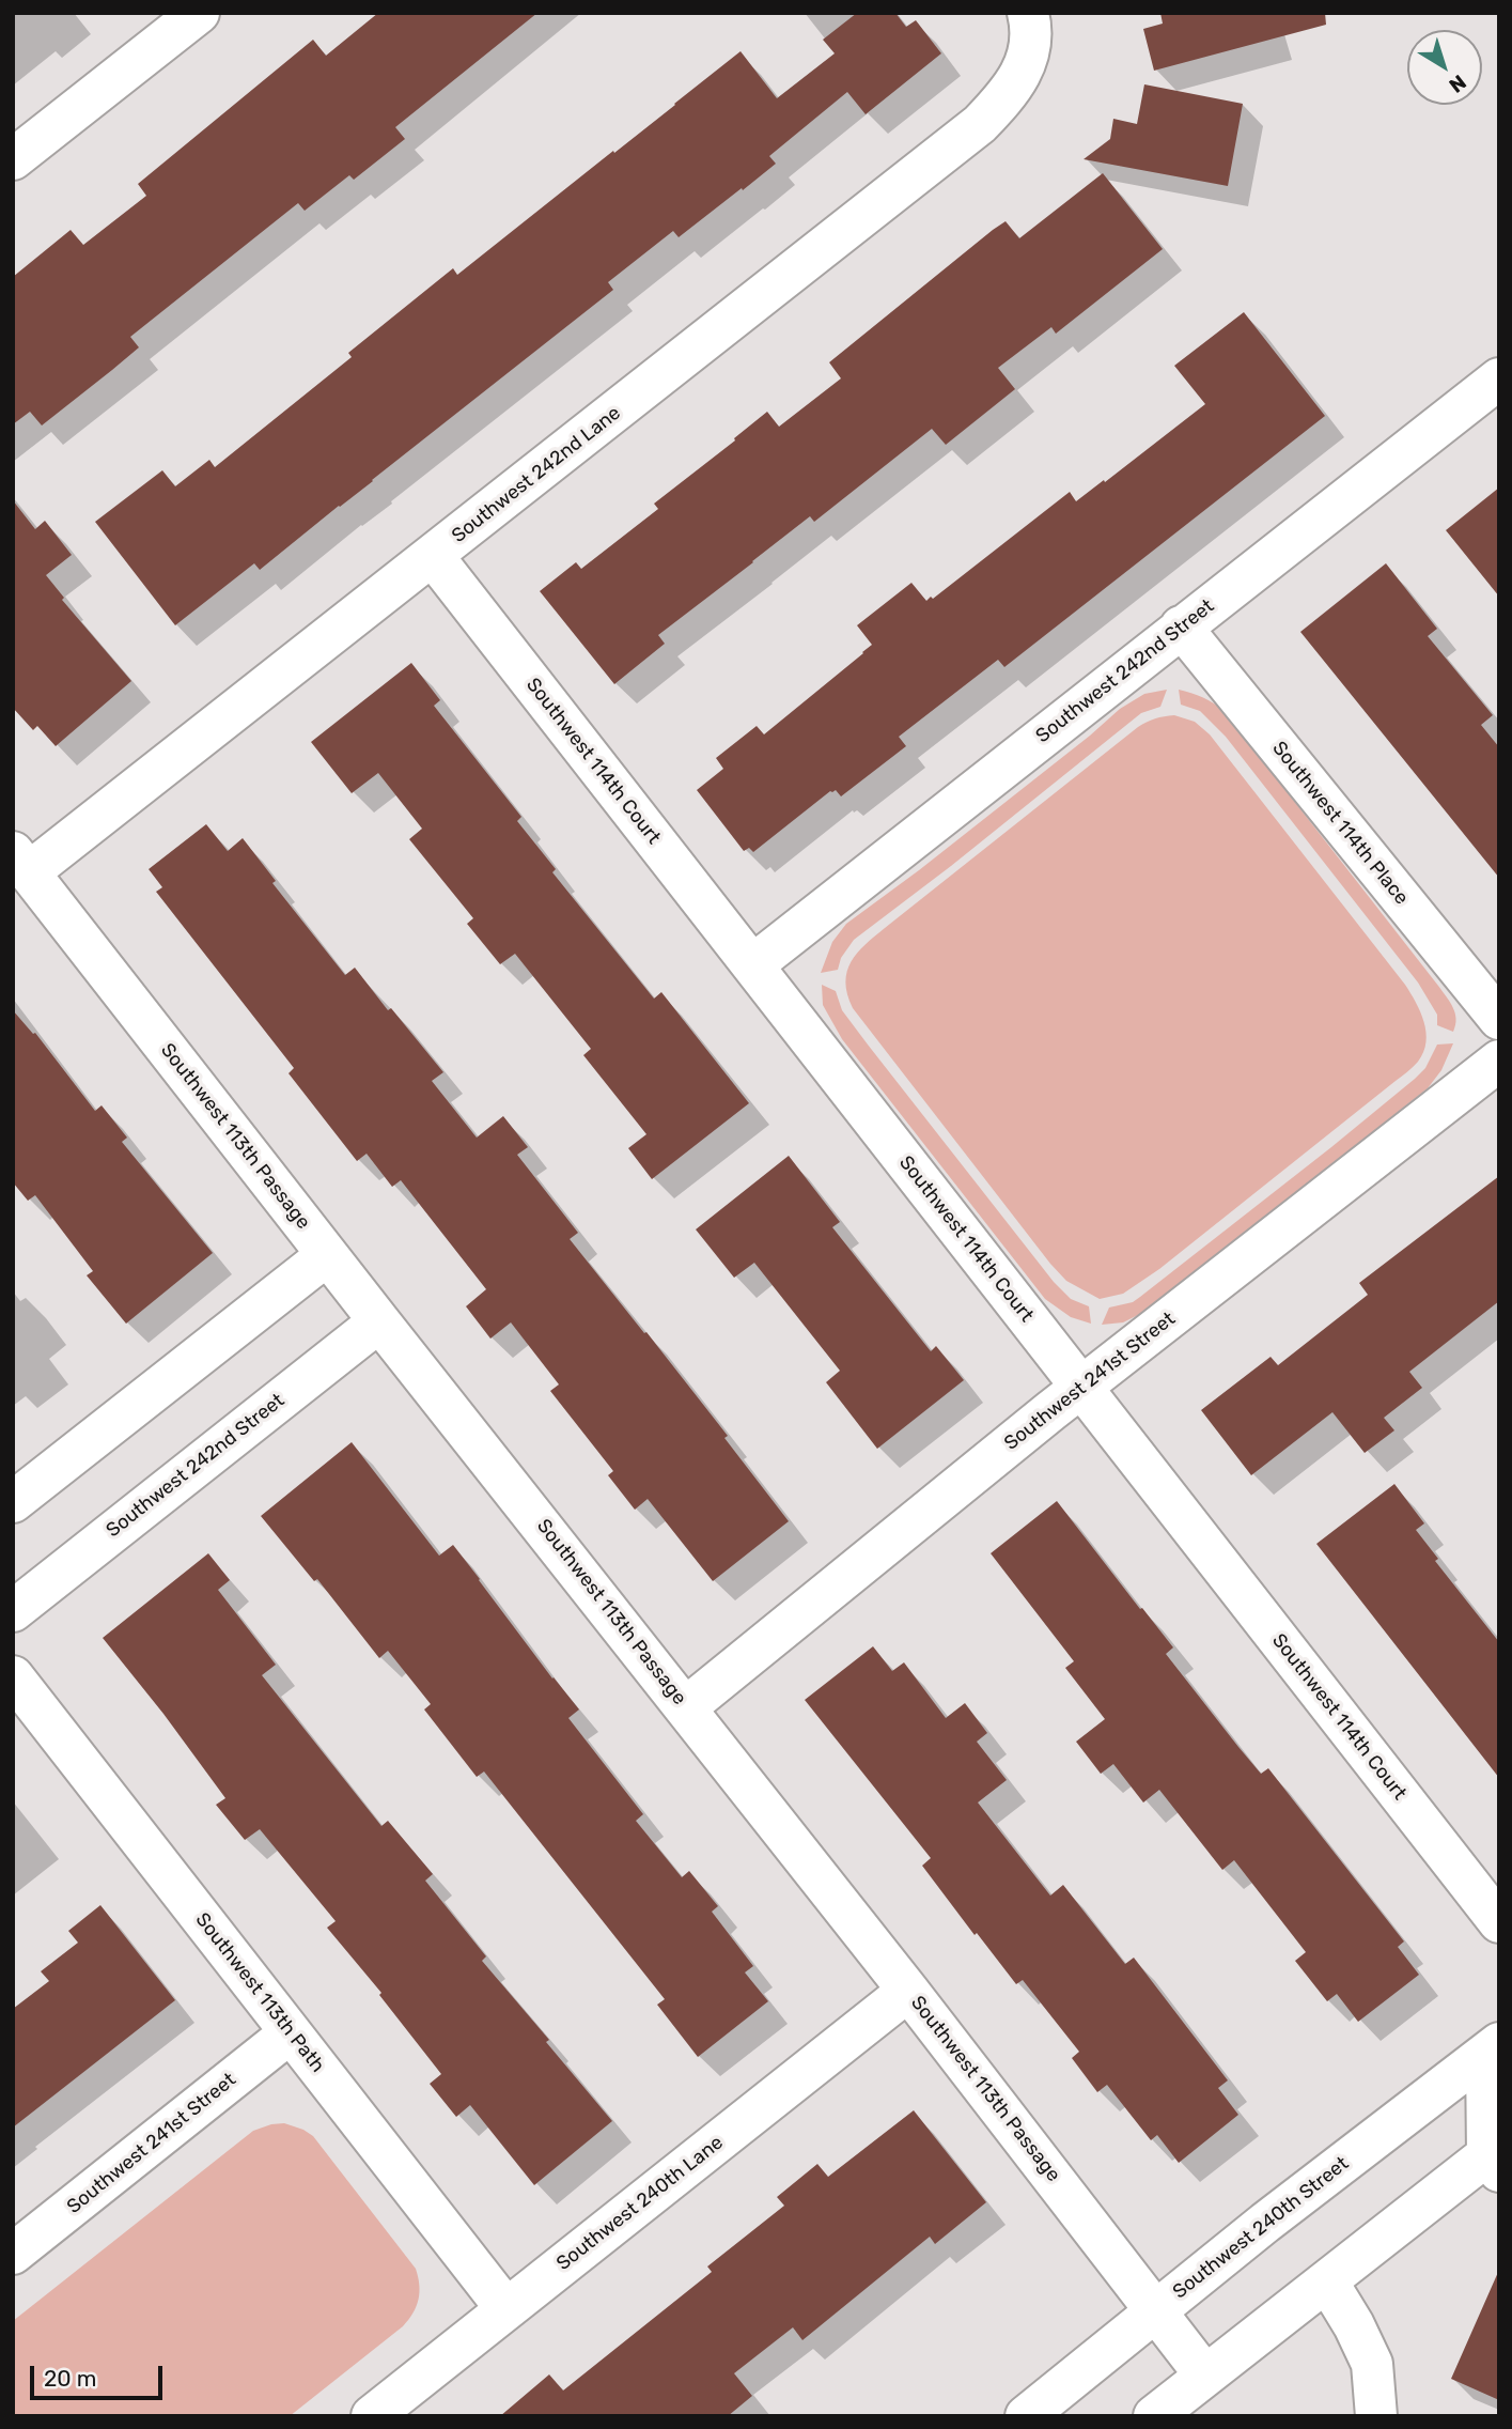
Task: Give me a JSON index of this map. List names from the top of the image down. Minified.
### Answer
{"streets":{"street":["Southwest 242nd Lane","Southwest 242nd Street","Southwest 114th Court","Southwest 114th Place","Southwest 113th Passage","Southwest 241st Street","Southwest 113th Path","Southwest 240th Lane","Southwest 240th Street"]},"crossings":[["Southwest 242nd Lane","Southwest 114th Court"],["Southwest 242nd Lane","Southwest 113th Passage"],["Southwest 242nd Street","Southwest 114th Court"],["Southwest 242nd Street","Southwest 114th Place"],["Southwest 242nd Street","Southwest 113th Passage"],["Southwest 114th Court","Southwest 241st Street"],["Southwest 113th Passage","Southwest 241st Street"],["Southwest 113th Passage","Southwest 240th Lane"],["Southwest 113th Passage","Southwest 240th Street"],["Southwest 241st Street","Southwest 113th Path"],["Southwest 113th Path","Southwest 240th Lane"]],"scale_bar":"20 m","north":"bottom right"}
